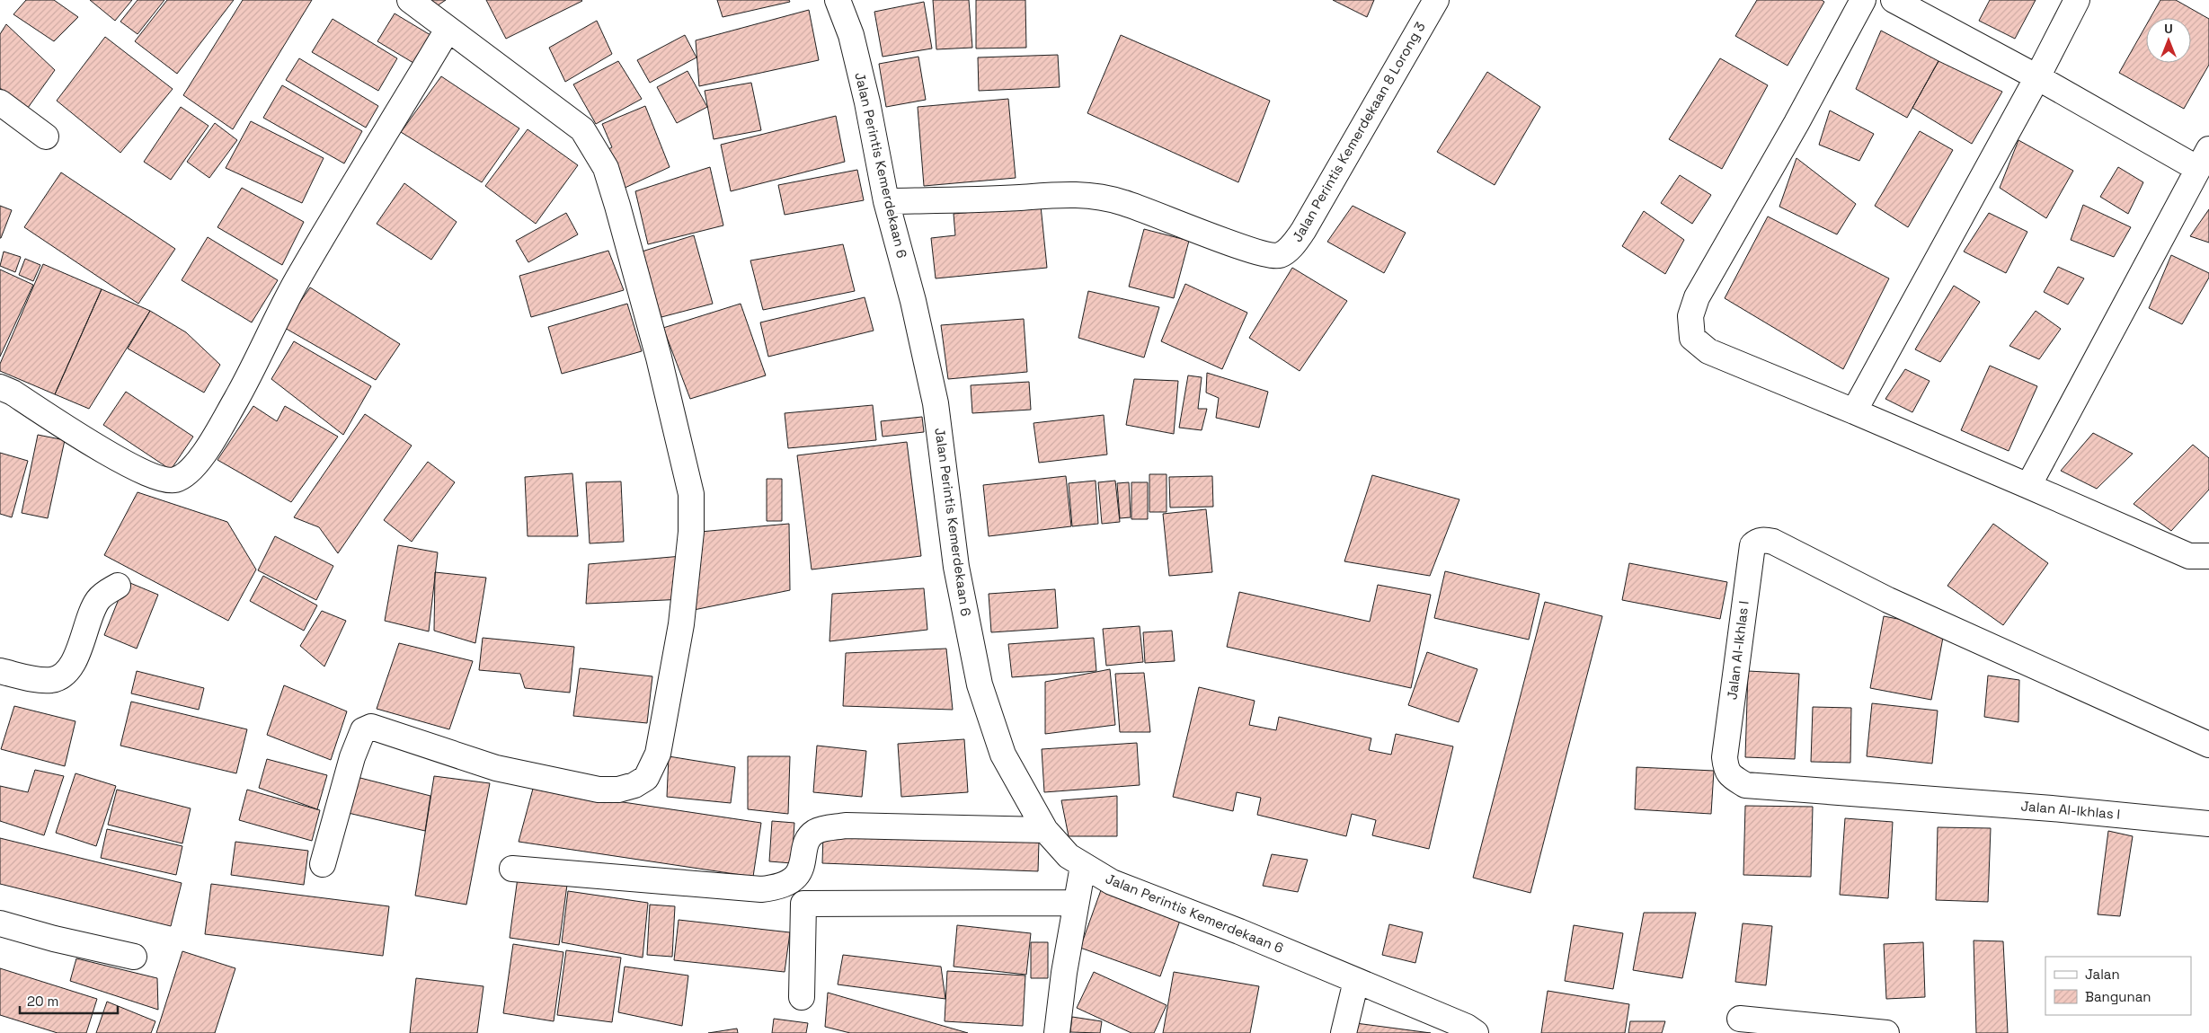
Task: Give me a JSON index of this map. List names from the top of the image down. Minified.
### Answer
{"streets":{"street":["Jalan Perintis Kemerdekaan 8 Lorong 3","Jalan Perintis Kemerdekaan 6","Jalan Al-Ikhlas I"]},"crossings":[["Jalan Perintis Kemerdekaan 8 Lorong 3","Jalan Perintis Kemerdekaan 6"]],"legend":["Jalan","Bangunan"],"scale_bar":"20 m","north":"top"}
